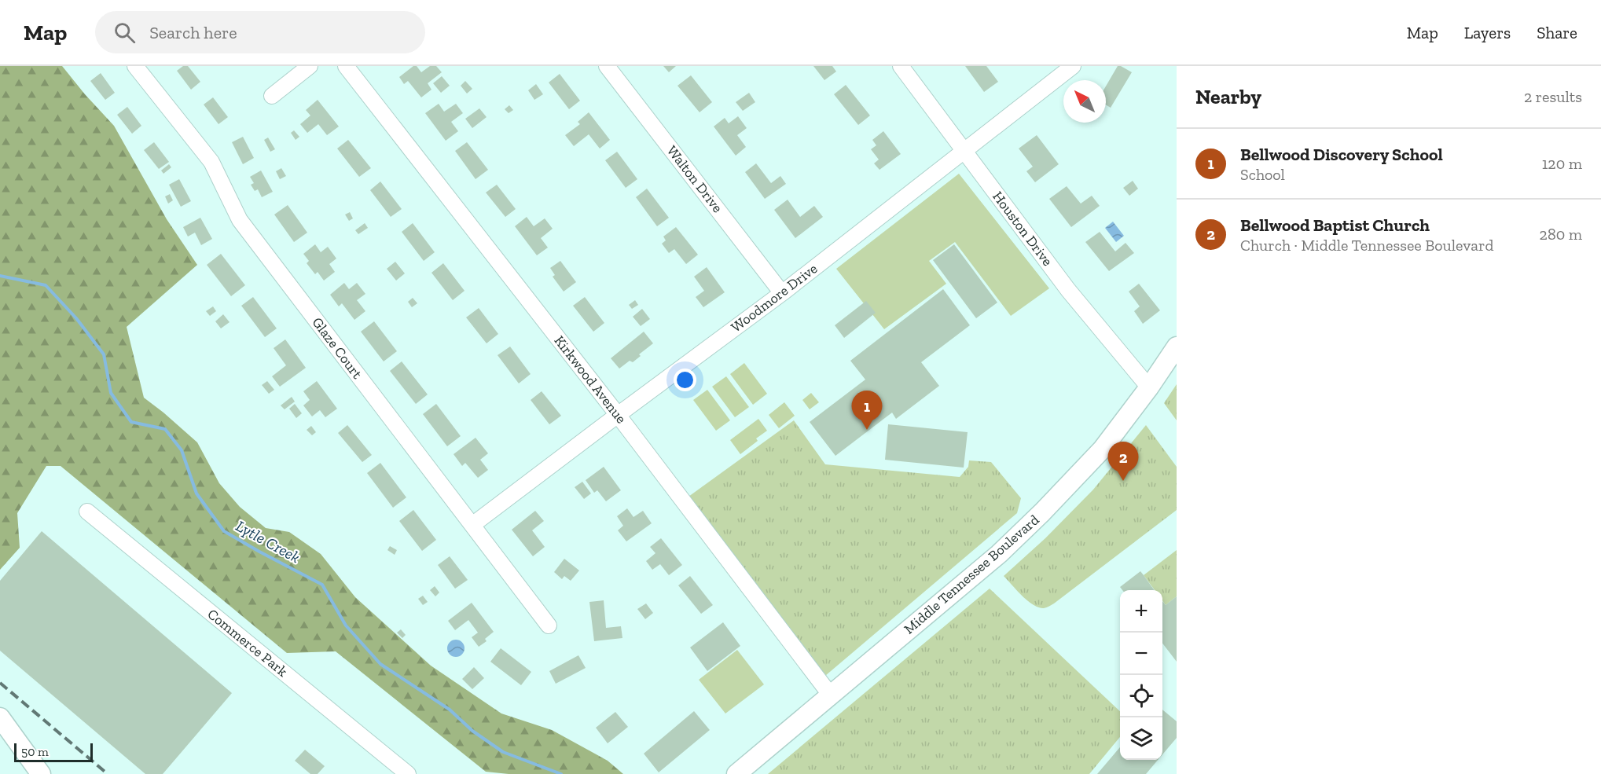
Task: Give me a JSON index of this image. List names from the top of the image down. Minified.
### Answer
{"streets":{"main road":["Middle Tennessee Boulevard"],"street":["Walton Drive","Houston Drive","Woodmore Drive","Glaze Court","Kirkwood Avenue","Commerce Park"]},"crossings":[["Walton Drive","Woodmore Drive"],["Houston Drive","Woodmore Drive"],["Houston Drive","Middle Tennessee Boulevard"],["Woodmore Drive","Glaze Court"],["Woodmore Drive","Kirkwood Avenue"],["Kirkwood Avenue","Middle Tennessee Boulevard"]],"water":["Lytle Creek"],"scale_bar":"50 m","north":"top left","page":{"header":"Map","search":"Search here","nav":["Map","Layers","Share"],"heading":["Nearby","2 results"],"list":[{"mark":"1","name":"Bellwood Discovery School","note":"School","value":"120 m"},{"mark":"2","name":"Bellwood Baptist Church","note":"Church · Middle Tennessee Boulevard","value":"280 m"}],"pins":["1","2"],"map_buttons":["+","−"],"scale":"50 m"}}
